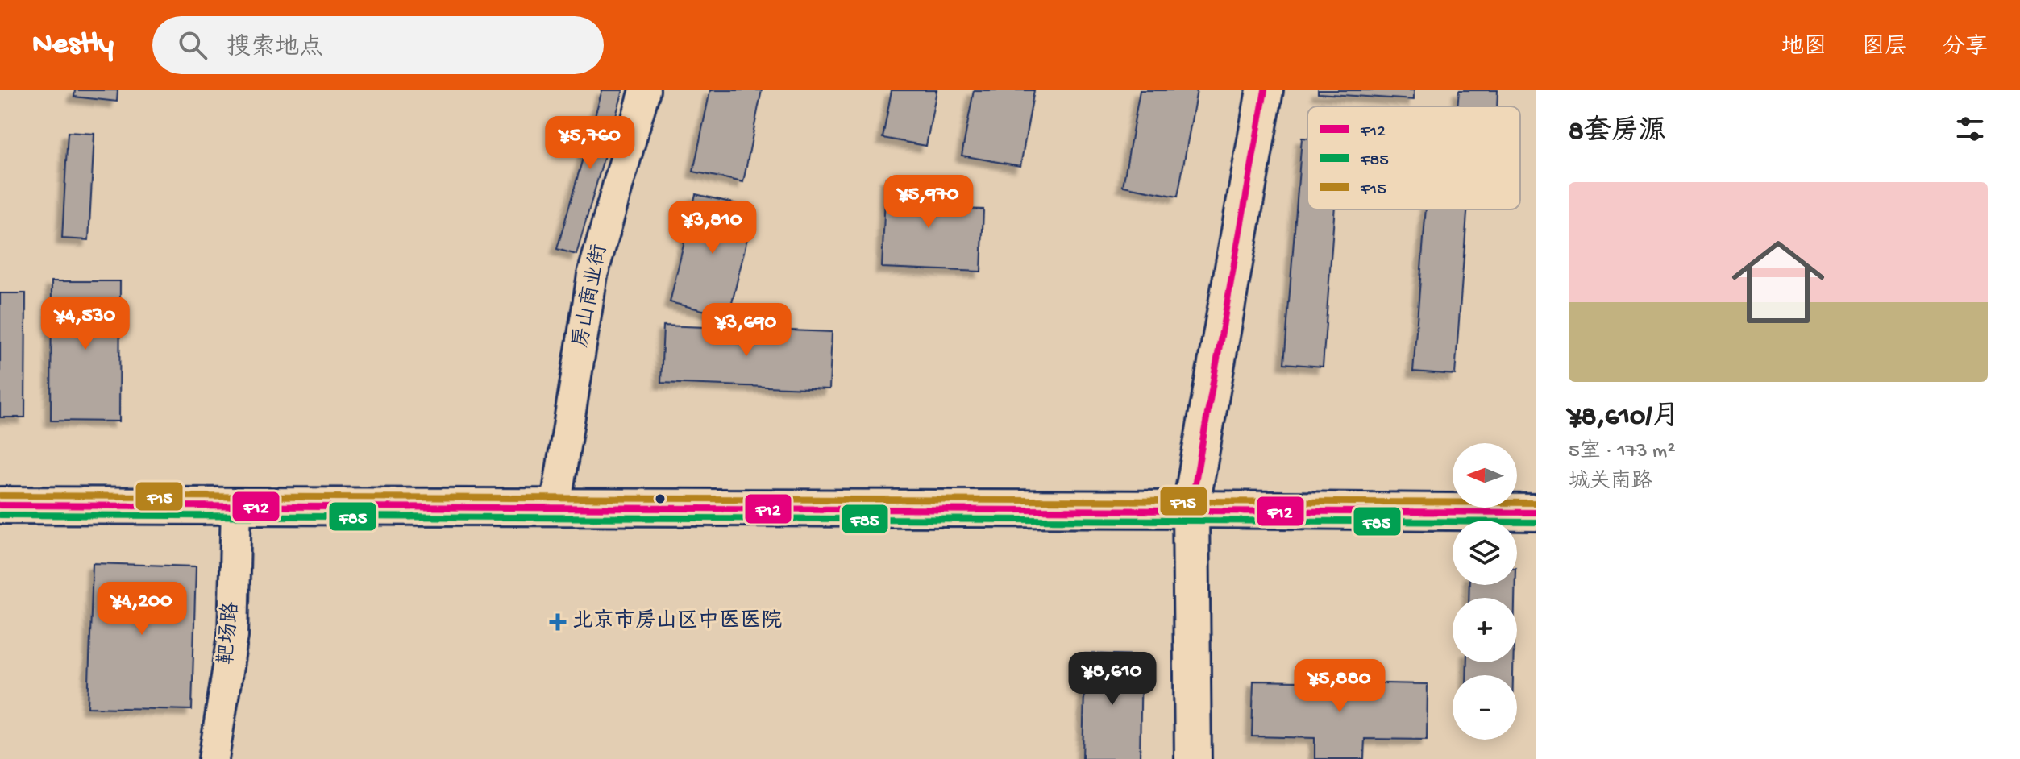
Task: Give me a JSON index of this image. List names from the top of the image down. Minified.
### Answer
{"streets":{"street":["房山商业街","靶场路"]},"places":{"health":["北京市房山区中医医院"]},"lines":["transit line F12","transit line F15","transit line F85"],"legend":["F12","F85","F15"],"north":"left","page":{"header":"Nestly","search":"搜索地点","nav":["地图","图层","分享"],"heading":"8套房源","price":["¥5,760","¥5,970","¥3,810","¥4,530","¥3,690","¥4,200","¥8,610","¥5,880"],"list":[{"name":"¥8,610/月","note":"5室 · 173 m² · 城关南路"}],"map_buttons":["+","−"]}}
